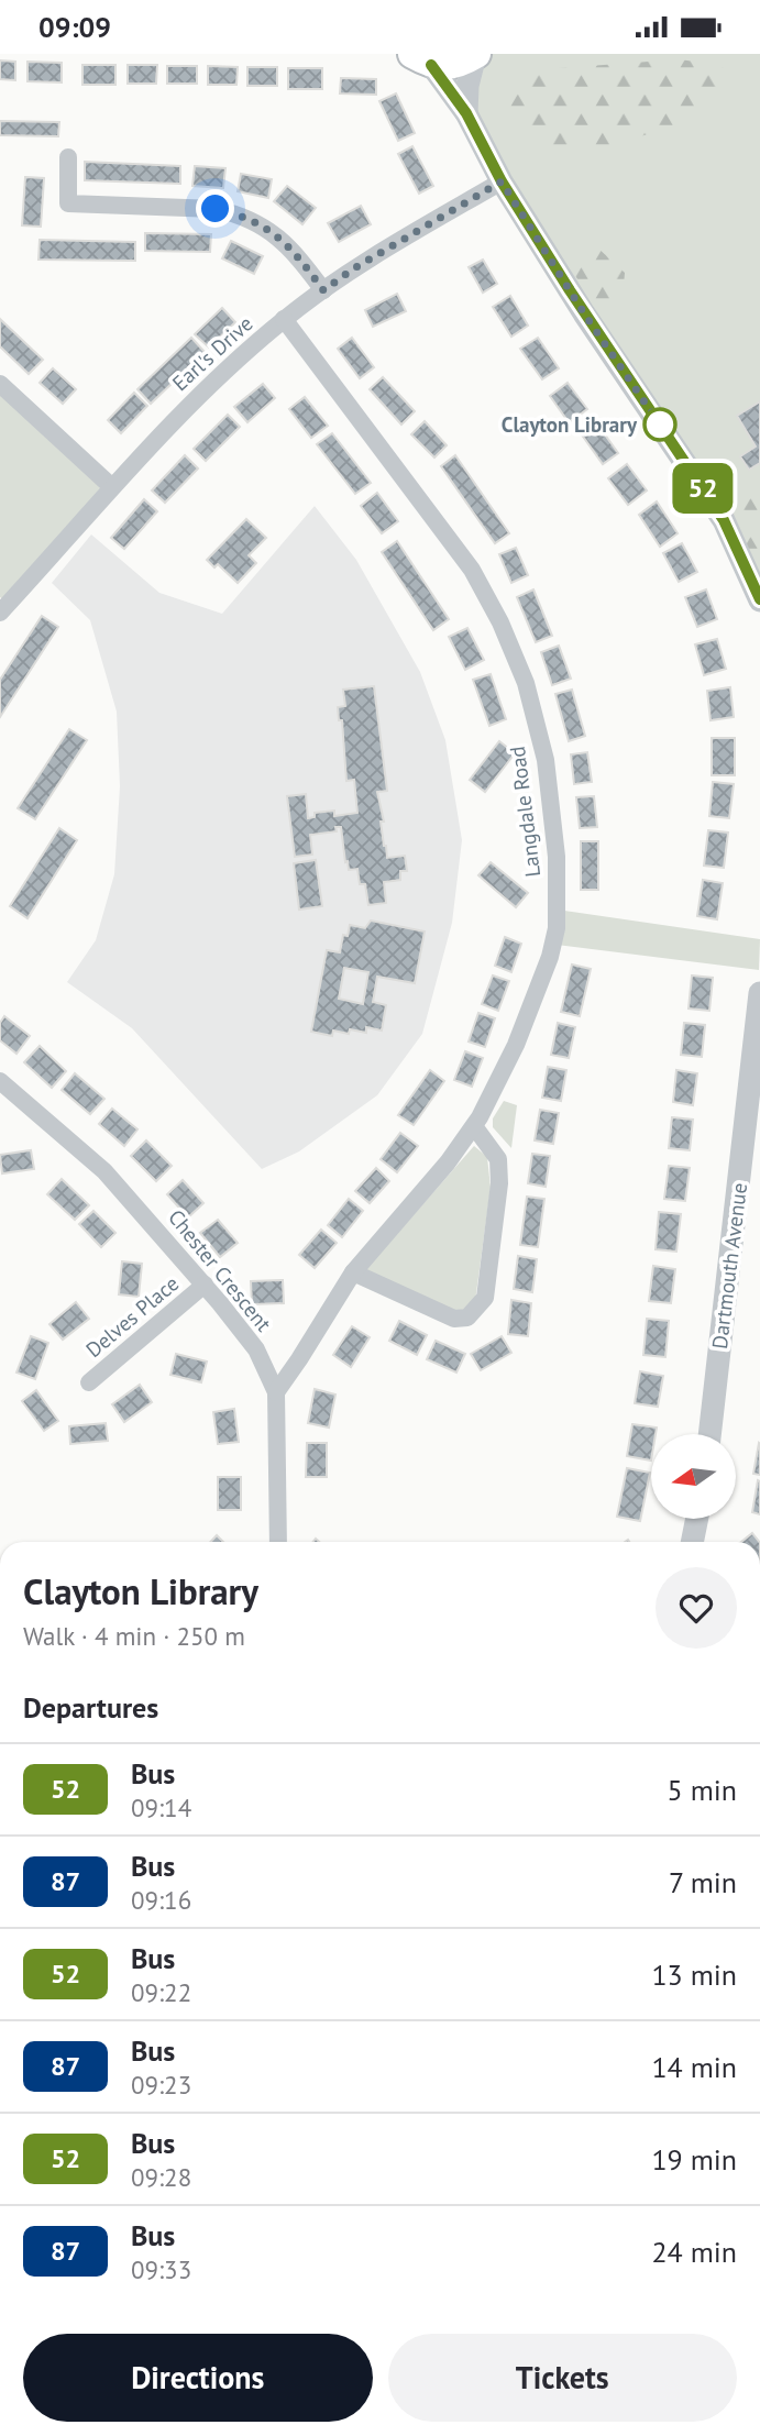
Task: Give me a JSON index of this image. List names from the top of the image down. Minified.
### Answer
{"streets":{"street":["Earl's Drive","Langdale Road","Dartmouth Avenue","Chester Crescent","Delves Place"]},"crossings":[["Earl's Drive","Langdale Road"],["Langdale Road","Chester Crescent"],["Chester Crescent","Delves Place"]],"places":["Clayton Library"],"lines":["bus line 52"],"north":"left","page":{"status":"09:09","on_map":"52","heading":[["Clayton Library","Walk · 4 min · 250 m"],"Departures"],"list":[{"mark":"52","name":"Bus","note":"09:14","value":"5 min"},{"mark":"87","name":"Bus","note":"09:16","value":"7 min"},{"mark":"52","name":"Bus","note":"09:22","value":"13 min"},{"mark":"87","name":"Bus","note":"09:23","value":"14 min"},{"mark":"52","name":"Bus","note":"09:28","value":"19 min"},{"mark":"87","name":"Bus","note":"09:33","value":"24 min"}],"buttons":["Directions","Tickets"]}}
